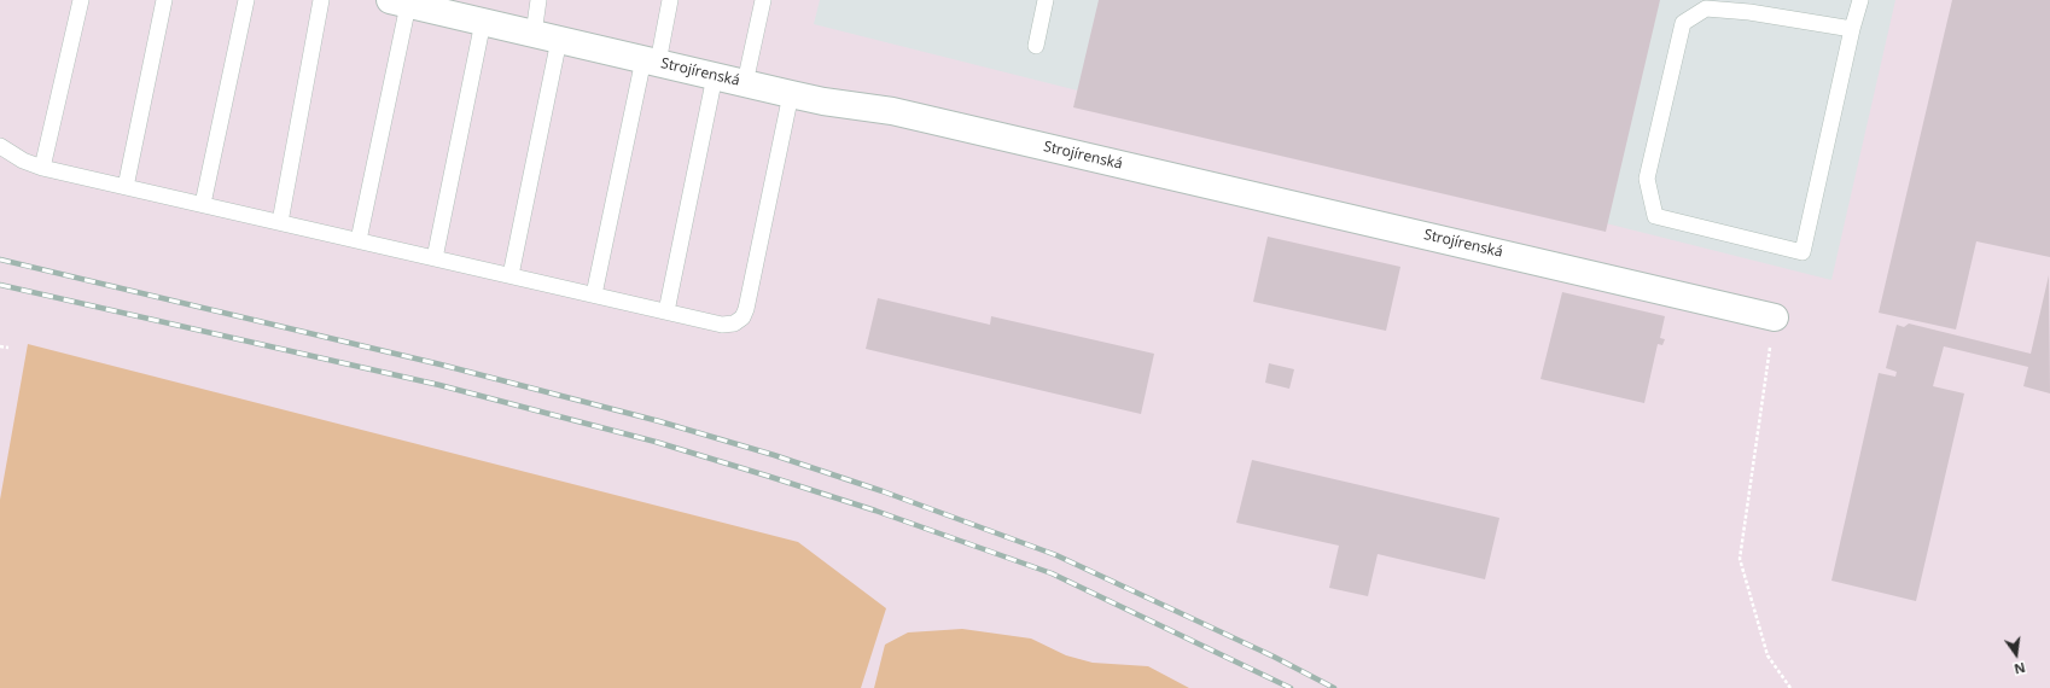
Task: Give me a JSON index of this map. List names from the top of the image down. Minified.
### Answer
{"streets":{"street":["Strojírenská"]},"north":"bottom"}
